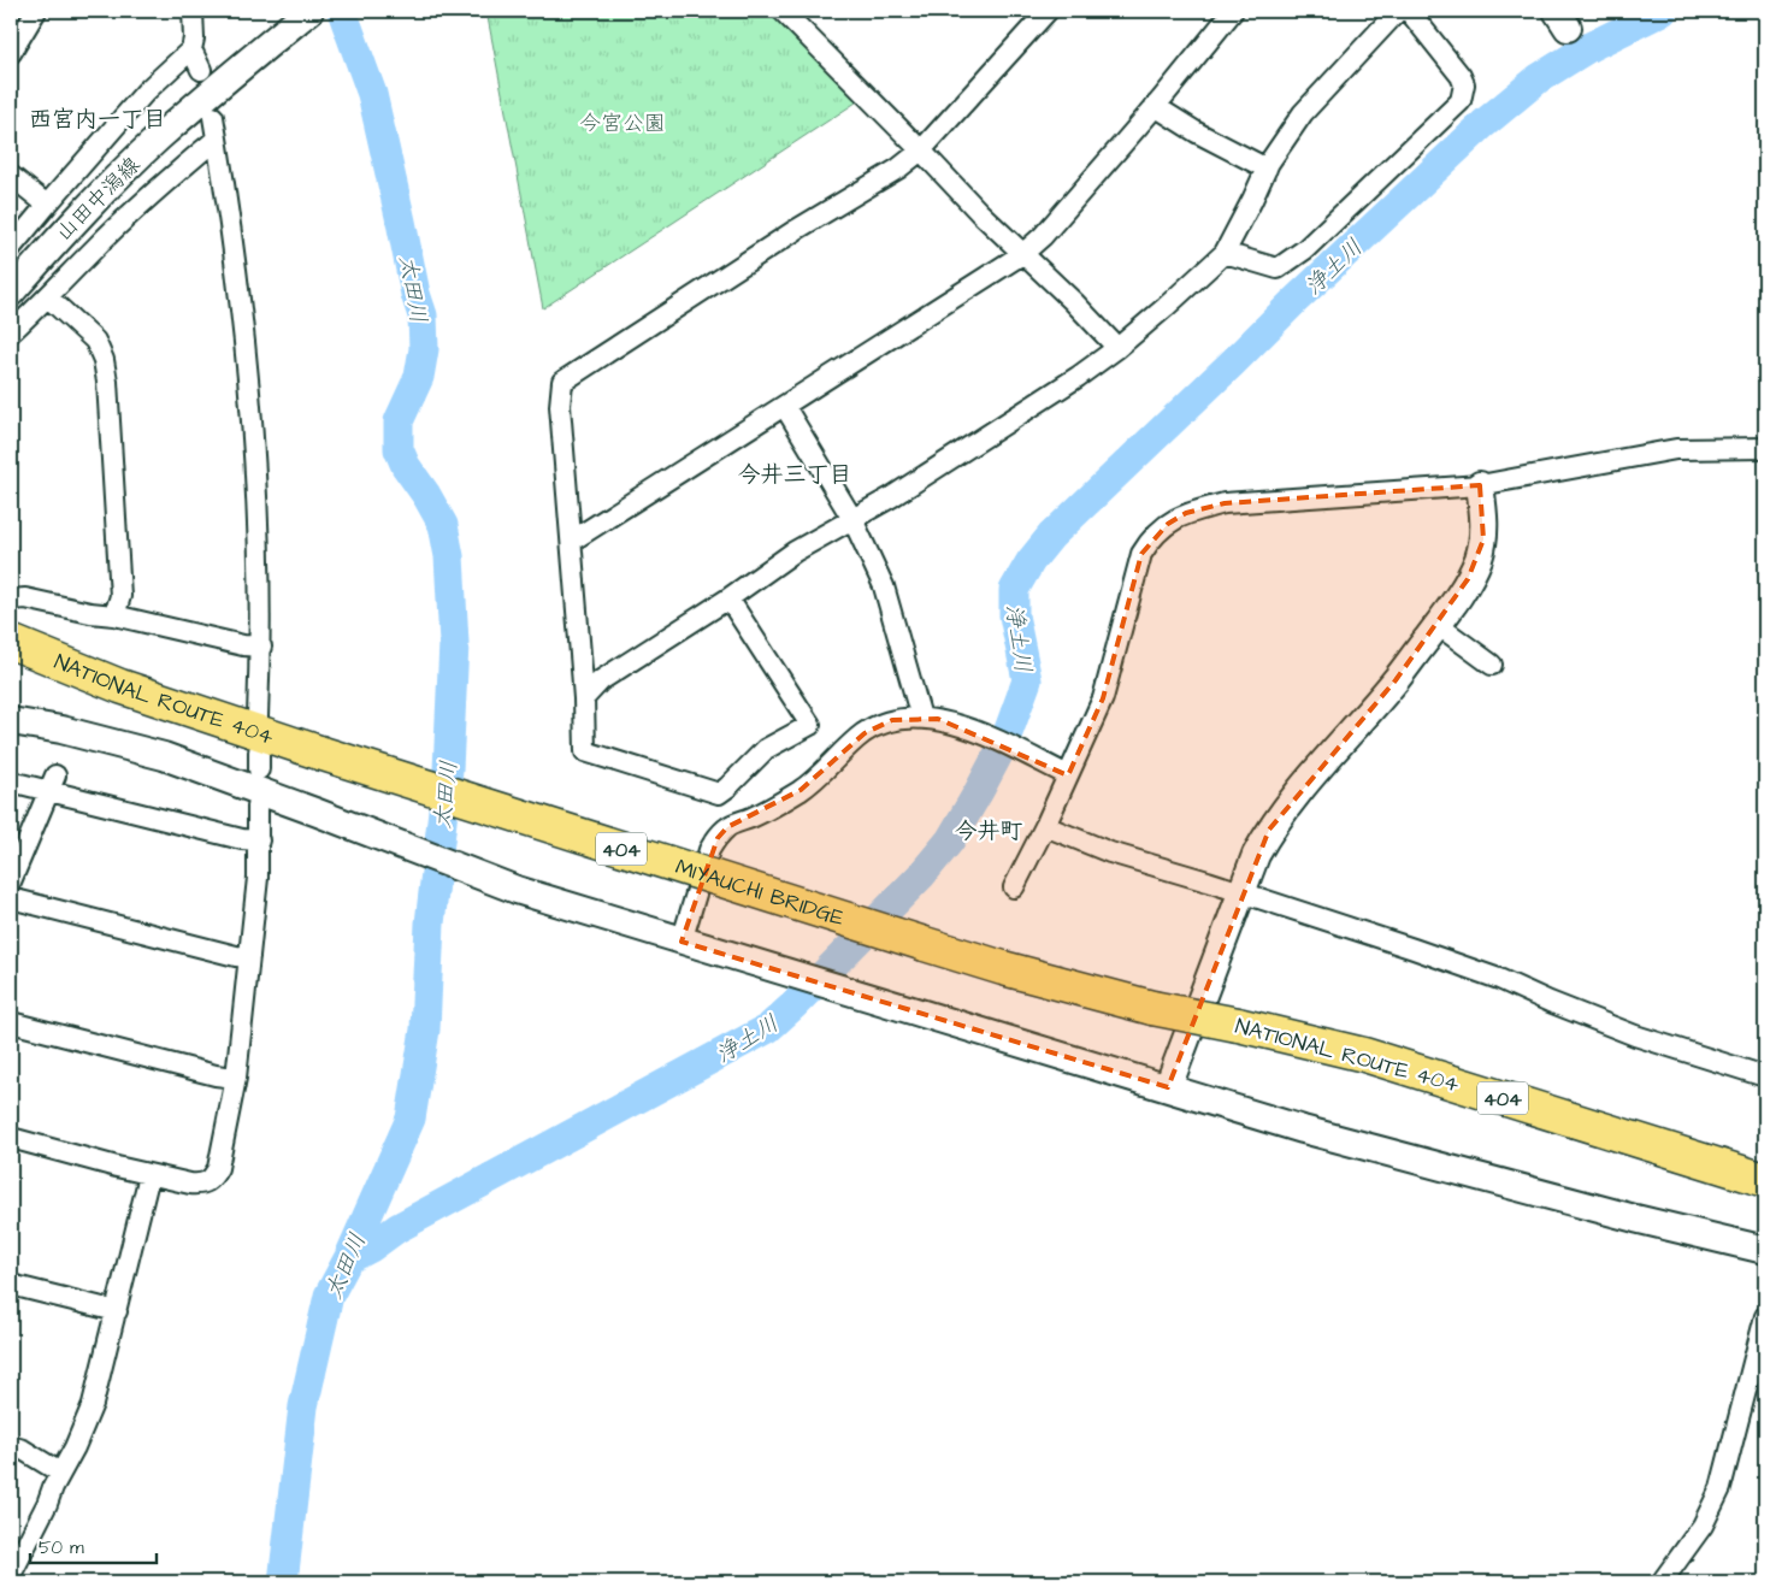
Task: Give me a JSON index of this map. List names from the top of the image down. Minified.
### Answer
{"streets":{"highway":["NATIONAL ROUTE 404","404","MIYAUCHI BRIDGE"],"street":["山田中潟線"]},"crossings":[["NATIONAL ROUTE 404","MIYAUCHI BRIDGE"]],"districts":["西宮内一丁目","今井三丁目","今井町"],"water":["浄土川","太田川"],"parks":["今宮公園"],"scale_bar":"50 m"}
